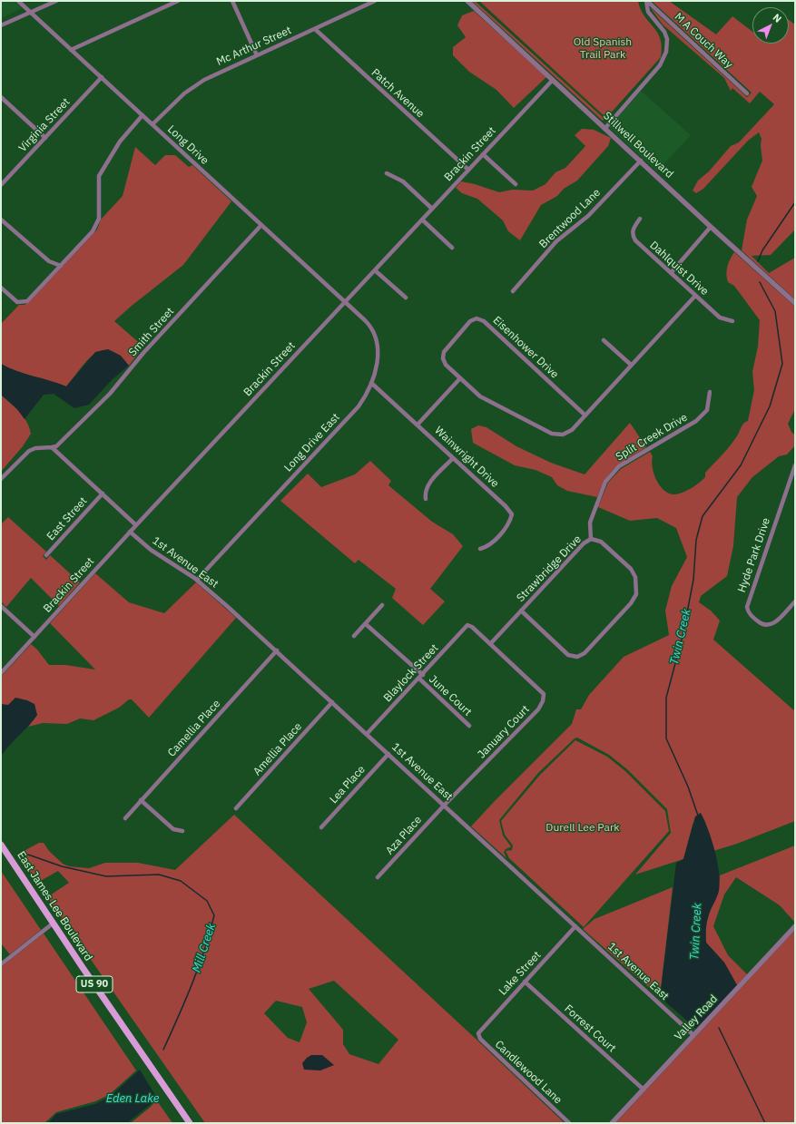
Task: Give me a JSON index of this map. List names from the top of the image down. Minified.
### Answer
{"streets":{"main road":["East James Lee Boulevard","US 90"],"street":["M A Couch Way","Mc Arthur Street","Patch Avenue","Virginia Street","Long Drive","Stillwell Boulevard","Brackin Street","Brentwood Lane","Dahlquist Drive","Smith Street","Eisenhower Drive","Split Creek Drive","Long Drive East","Wainwright Drive","East Street","Hyde Park Drive","1st Avenue East","Strawbridge Drive","Blaylock Street","June Court","Camellia Place","January Court","Amellia Place","Lea Place","Aza Place","Lake Street","Valley Road","Forrest Court","Candlewood Lane"]},"crossings":[["Mc Arthur Street","Patch Avenue"],["Mc Arthur Street","Long Drive"],["Patch Avenue","Brackin Street"],["Virginia Street","Long Drive"],["Long Drive","Brackin Street"],["Long Drive","Smith Street"],["Long Drive","Long Drive East"],["Stillwell Boulevard","Brackin Street"],["Stillwell Boulevard","Brentwood Lane"],["Brackin Street","Long Drive East"],["Brackin Street","1st Avenue East"],["Dahlquist Drive","Eisenhower Drive"],["Split Creek Drive","Strawbridge Drive"],["Long Drive East","Wainwright Drive"],["Long Drive East","1st Avenue East"],["1st Avenue East","Blaylock Street"],["1st Avenue East","Camellia Place"],["1st Avenue East","January Court"],["1st Avenue East","Amellia Place"],["1st Avenue East","Lea Place"],["1st Avenue East","Aza Place"],["1st Avenue East","Lake Street"],["1st Avenue East","Valley Road"],["Strawbridge Drive","January Court"],["Blaylock Street","June Court"],["Blaylock Street","January Court"],["January Court","Aza Place"],["Lake Street","Forrest Court"],["Lake Street","Candlewood Lane"],["Valley Road","Forrest Court"]],"water":["Twin Creek","Mill Creek","Eden Lake"],"parks":["Old Spanish Trail Park","Durell Lee Park"],"north":"top right"}
